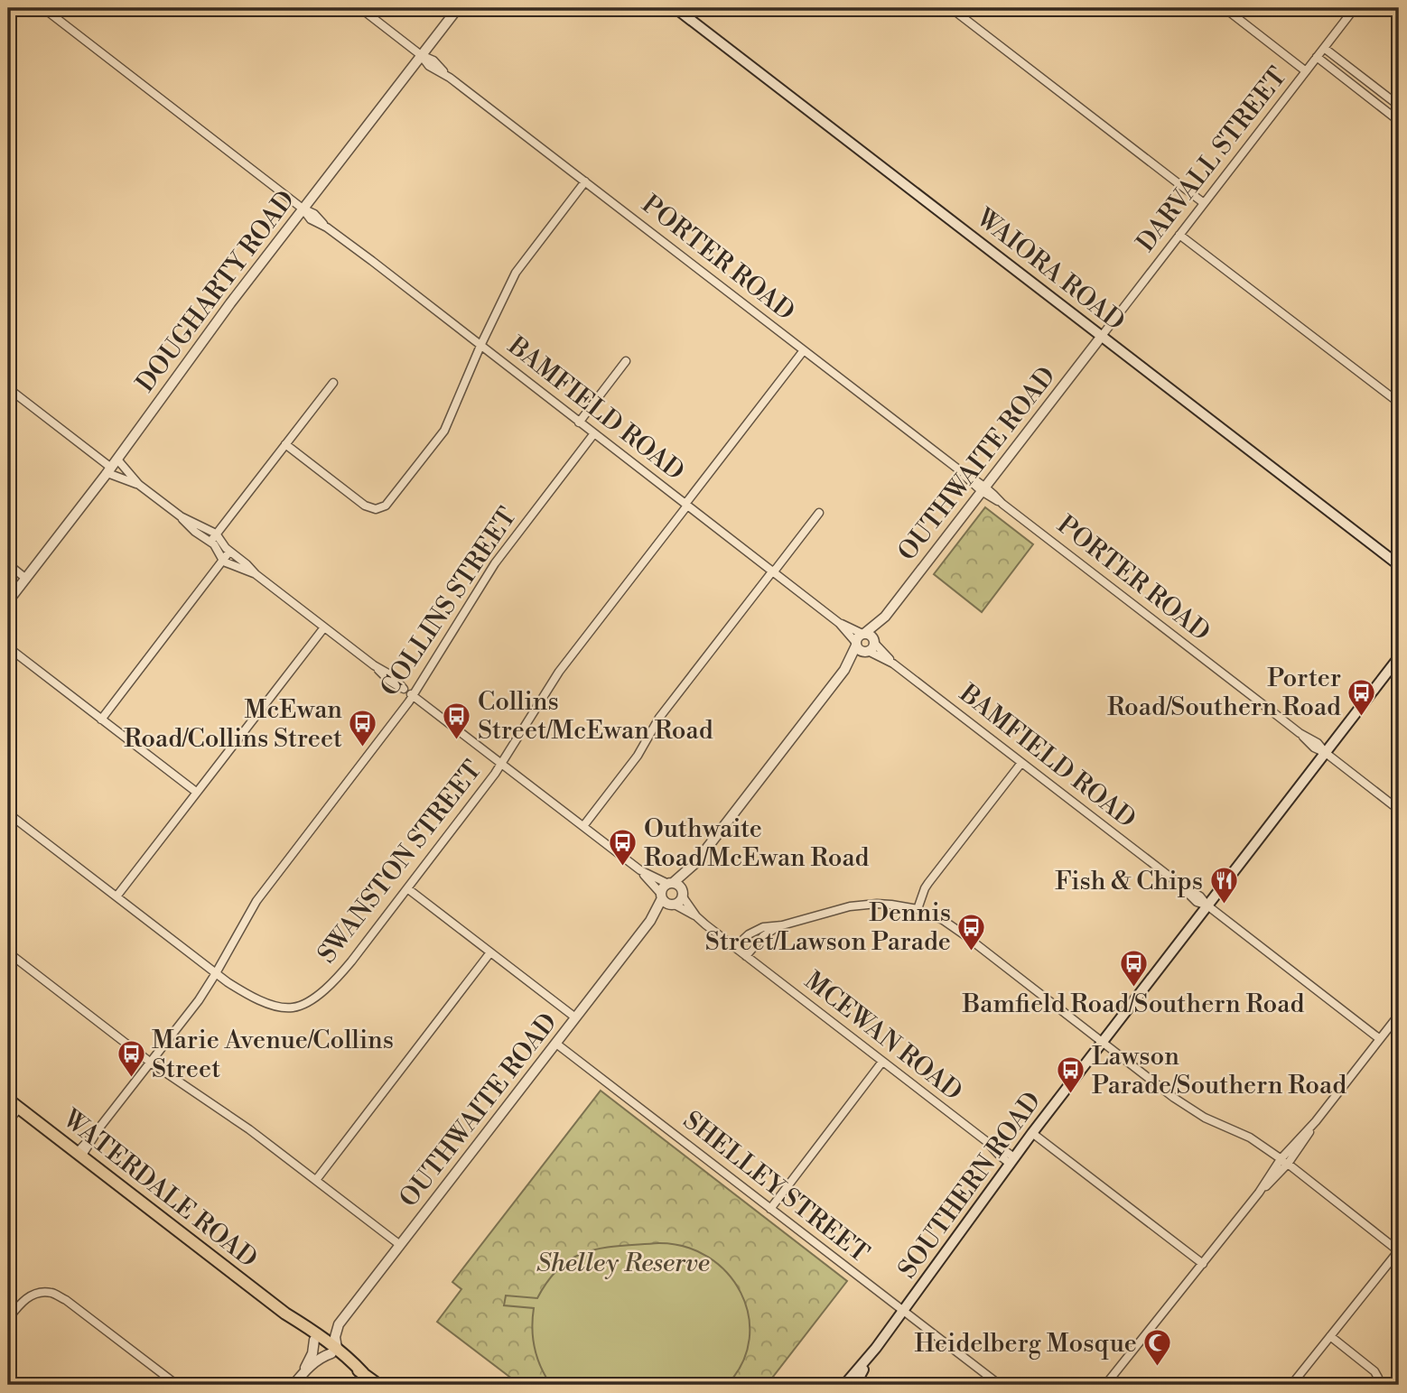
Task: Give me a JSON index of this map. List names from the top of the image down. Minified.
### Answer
{"streets":{"main road":["WAIORA ROAD","SOUTHERN ROAD","WATERDALE ROAD"],"street":["DARVALL STREET","PORTER ROAD","DOUGHARTY ROAD","BAMFIELD ROAD","OUTHWAITE ROAD","COLLINS STREET","SWANSTON STREET","MCEWAN ROAD","SHELLEY STREET"]},"crossings":[["DARVALL STREET","WAIORA ROAD"],["DARVALL STREET","OUTHWAITE ROAD"],["PORTER ROAD","DOUGHARTY ROAD"],["PORTER ROAD","OUTHWAITE ROAD"],["PORTER ROAD","SWANSTON STREET"],["PORTER ROAD","SOUTHERN ROAD"],["WAIORA ROAD","OUTHWAITE ROAD"],["DOUGHARTY ROAD","BAMFIELD ROAD"],["DOUGHARTY ROAD","MCEWAN ROAD"],["BAMFIELD ROAD","OUTHWAITE ROAD"],["BAMFIELD ROAD","COLLINS STREET"],["BAMFIELD ROAD","SWANSTON STREET"],["BAMFIELD ROAD","SOUTHERN ROAD"],["OUTHWAITE ROAD","MCEWAN ROAD"],["OUTHWAITE ROAD","SHELLEY STREET"],["OUTHWAITE ROAD","WATERDALE ROAD"],["COLLINS STREET","SWANSTON STREET"],["COLLINS STREET","MCEWAN ROAD"],["COLLINS STREET","WATERDALE ROAD"],["SWANSTON STREET","MCEWAN ROAD"],["MCEWAN ROAD","SOUTHERN ROAD"],["SOUTHERN ROAD","SHELLEY STREET"]],"parks":["Shelley Reserve"],"places":{"bus stop":["Porter Road/Southern Road","Collins Street/McEwan Road","McEwan Road/Collins Street","Outhwaite Road/McEwan Road","Dennis Street/Lawson Parade","Bamfield Road/Southern Road","Marie Avenue/Collins Street","Lawson Parade/Southern Road"],"restaurant":["Fish & Chips"],"mosque":["Heidelberg Mosque"]}}
